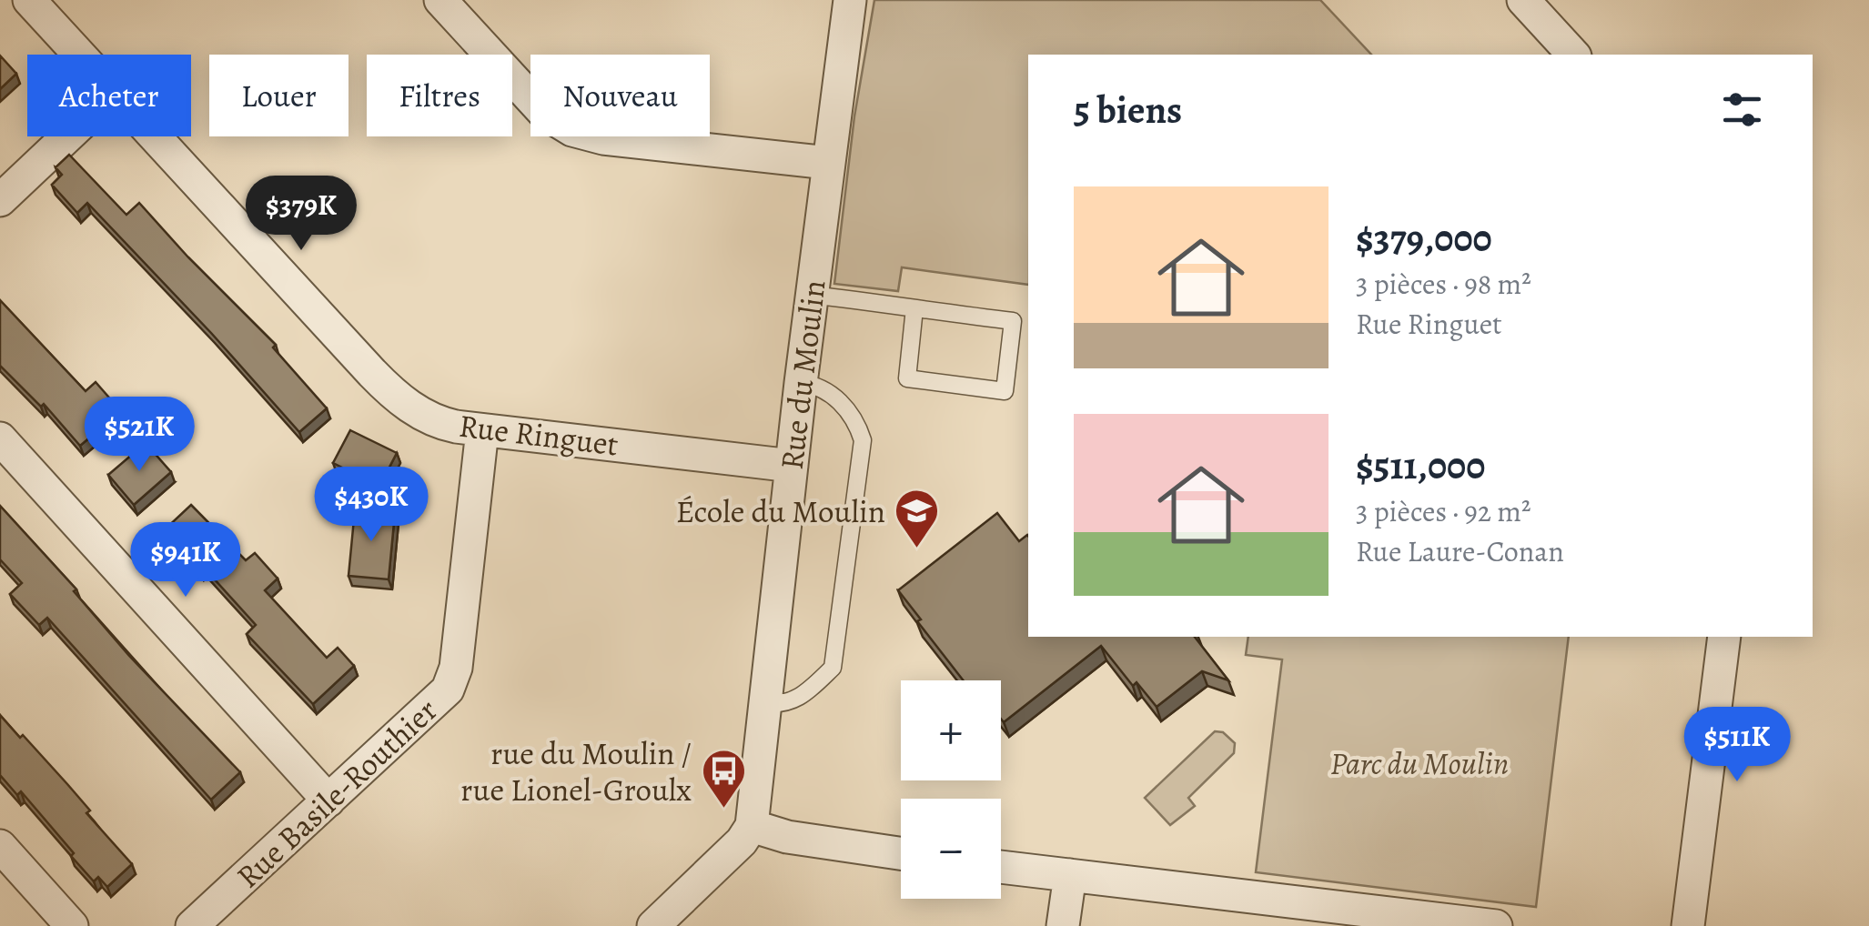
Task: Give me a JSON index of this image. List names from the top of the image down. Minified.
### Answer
{"streets":{"street":["Rue du Moulin","Rue Ringuet","Rue Basile-Routhier"]},"crossings":[["Rue du Moulin","Rue Ringuet"],["Rue Ringuet","Rue Basile-Routhier"]],"parks":["Parc du Moulin"],"places":{"school or university":["École du Moulin"],"bus stop":["rue du Moulin / rue Lionel-Groulx"]},"page":{"chip":["Acheter","Louer","Filtres","Nouveau"],"heading":"5 biens","list":[{"name":"$379,000","note":"3 pièces · 98 m² · Rue Ringuet"},{"name":"$511,000","note":"3 pièces · 92 m² · Rue Laure-Conan"}],"price":["$379K","$521K","$430K","$941K","$511K"],"map_buttons":["+","−"]}}
